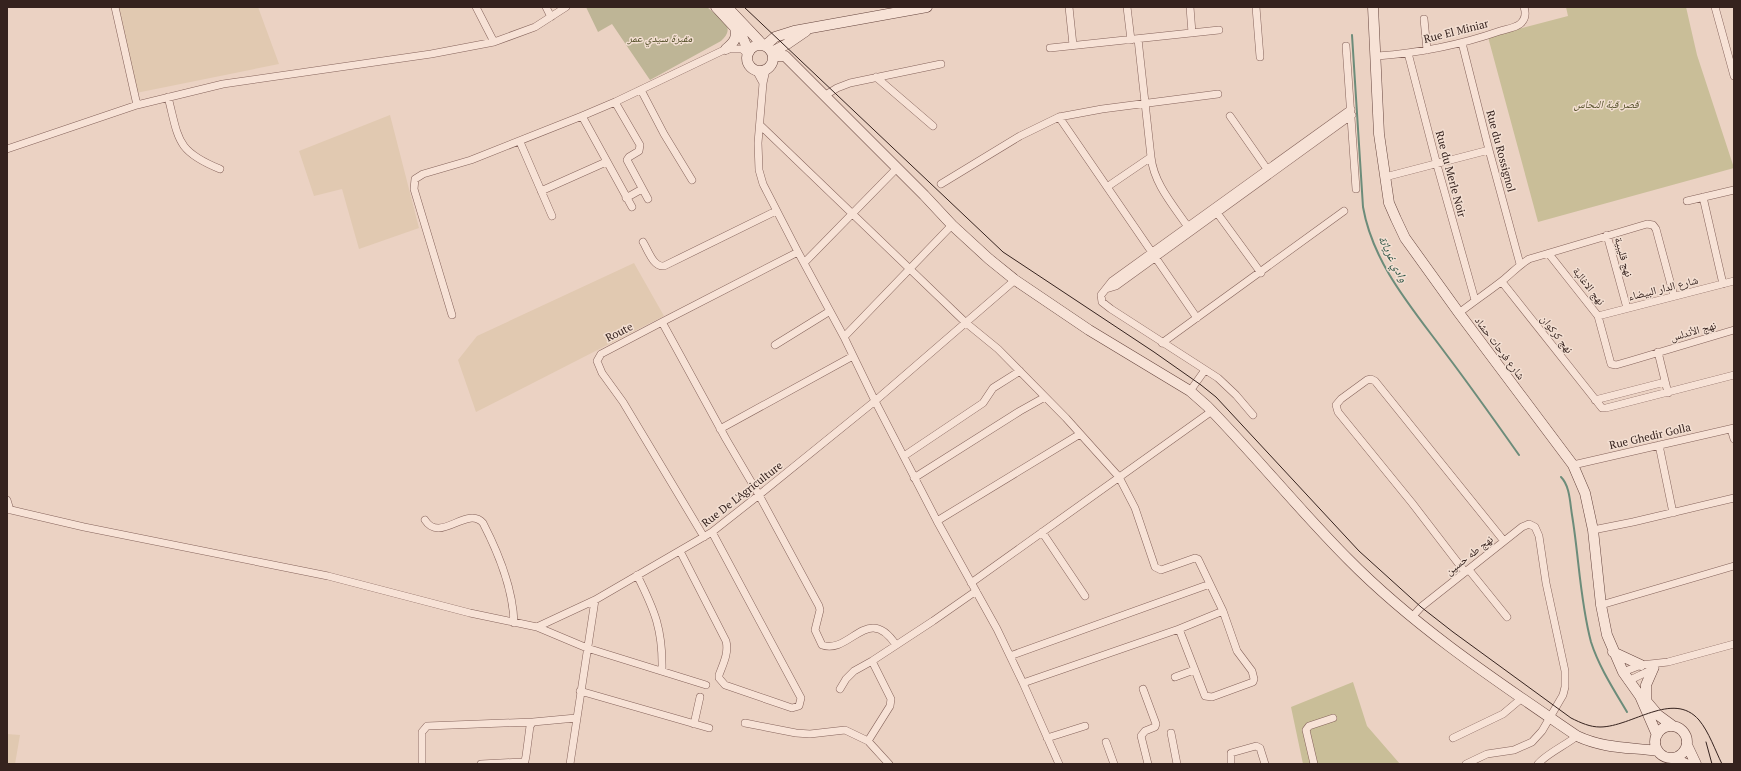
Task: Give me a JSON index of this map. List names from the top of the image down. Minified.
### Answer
{"streets":{"main road":["شارع فرحات حشاد"],"street":["Rue El Miniar","Rue du Rossignol","Rue du Merle Noir","نهج قليبية","نهج الاغالبة","شارع الدار البيضاء","نهج الأندلس","Route","نهج كركوان","Rue Ghedir Golla","Rue De L'Agriculture","نهج طه حسين"]},"crossings":[["Rue El Miniar","Rue du Rossignol"],["Rue El Miniar","Rue du Merle Noir"],["Rue El Miniar","شارع فرحات حشاد"],["نهج قليبية","شارع الدار البيضاء"],["نهج الاغالبة","شارع الدار البيضاء"],["نهج الاغالبة","نهج الأندلس"],["Route","Rue De L'Agriculture"],["شارع فرحات حشاد","Rue Ghedir Golla"]],"water":["وادي غريانة"],"parks":["مقبرة سيدي عمر","قصر قبة النحاس"]}
